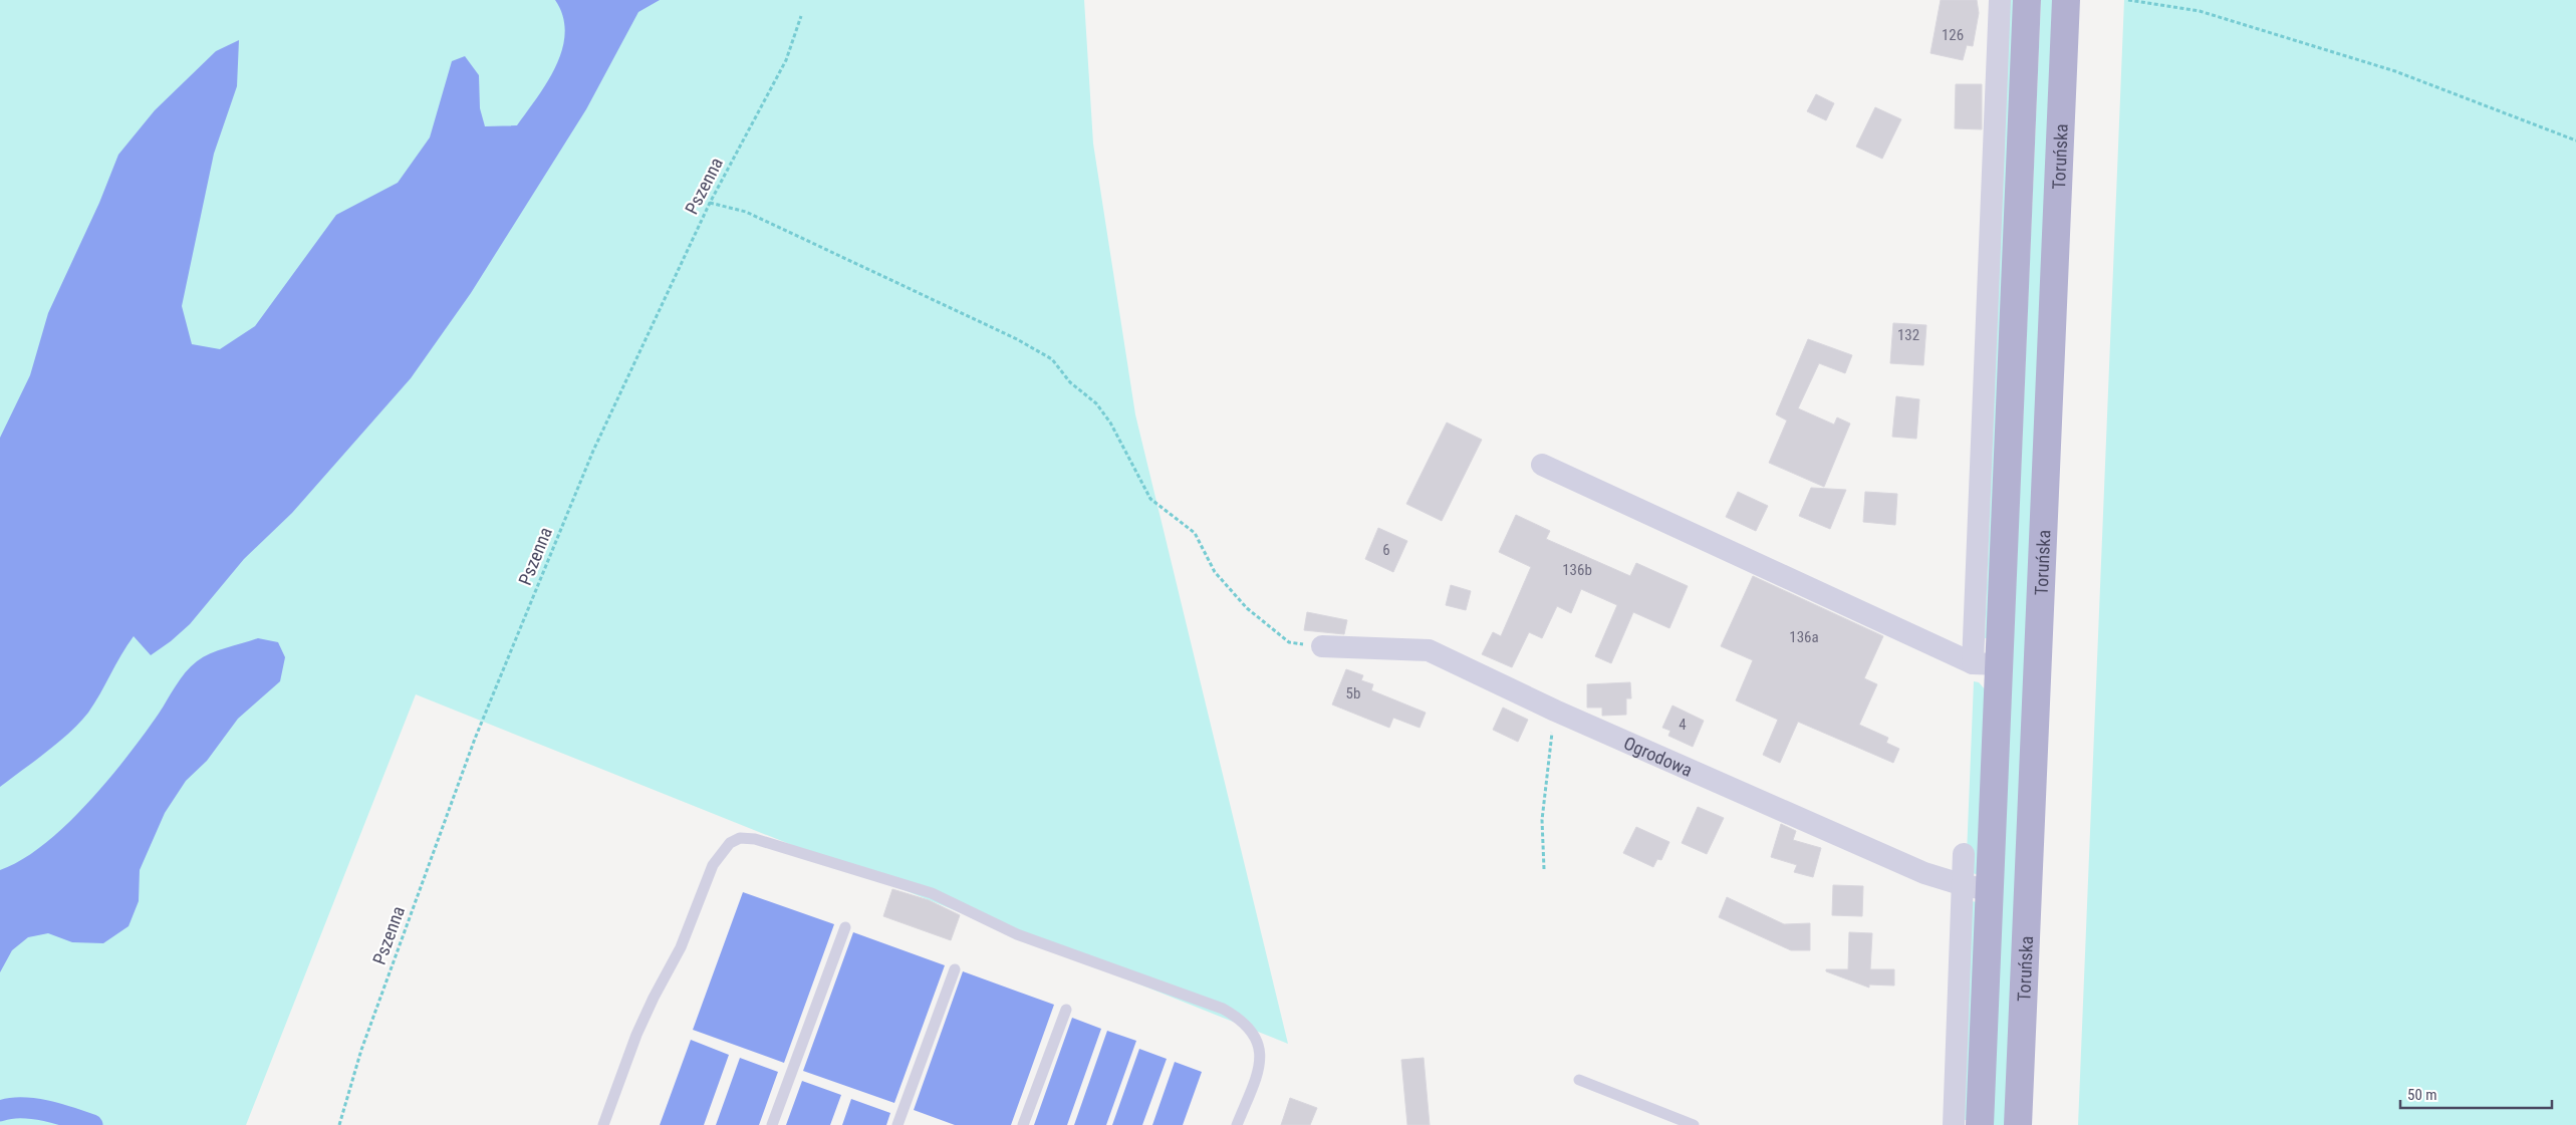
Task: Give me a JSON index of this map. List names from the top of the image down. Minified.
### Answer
{"streets":{"main road":["Toruńska"],"street":["Ogrodowa"],"path":["Pszenna"]},"house_numbers":["126","132","6","136b","136a","5b","4"],"scale_bar":"50 m"}
